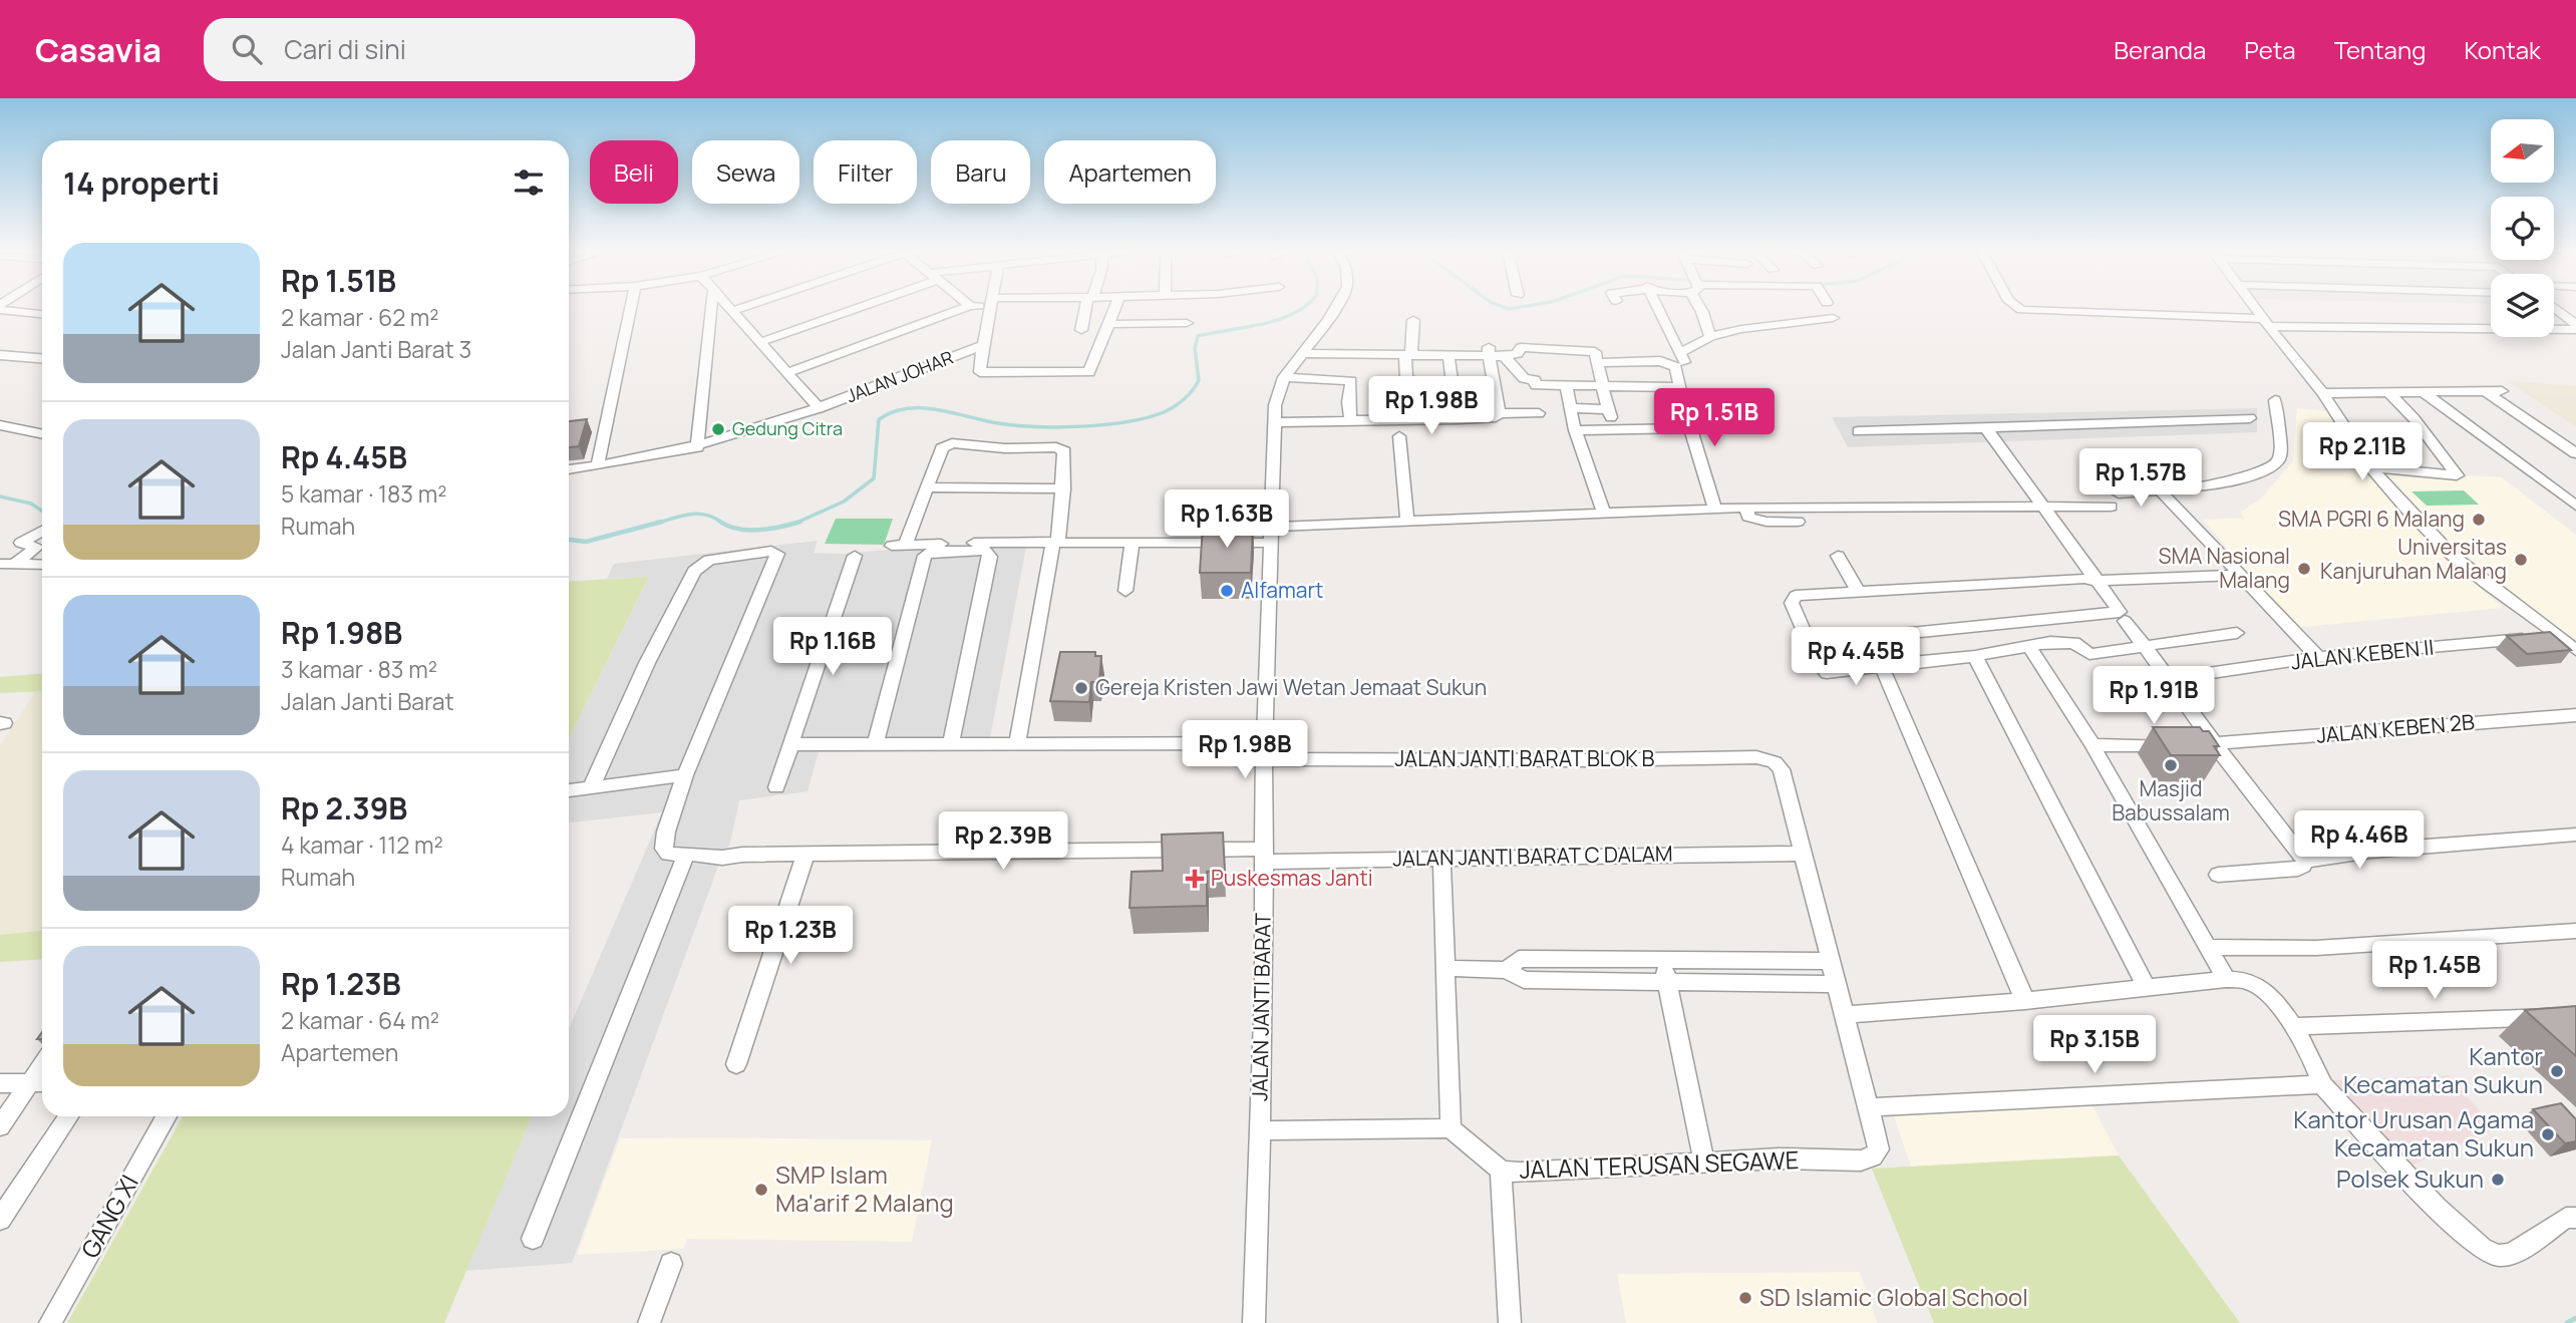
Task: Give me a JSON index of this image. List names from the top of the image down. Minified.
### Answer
{"streets":{"street":["JALAN JOHAR","JALAN KEBEN II","JALAN KEBEN 2B","JALAN JANTI BARAT BLOK B","JALAN JANTI BARAT C DALAM","JALAN JANTI BARAT","JALAN TERUSAN SEGAWE","GANG XI"]},"crossings":[["JALAN JANTI BARAT BLOK B","JALAN JANTI BARAT C DALAM"],["JALAN JANTI BARAT BLOK B","JALAN JANTI BARAT"],["JALAN JANTI BARAT C DALAM","JALAN JANTI BARAT"]],"places":{"other":["Gedung Citra","SMA PGRI 6 Malang","Universitas Kanjuruhan Malang","SMA Nasional Malang","Alfamart","Gereja Kristen Jawi Wetan Jemaat Sukun","Masjid Babussalam","Kantor Kecamatan Sukun","Kantor Urusan Agama Kecamatan Sukun","Polsek Sukun","SMP Islam Ma'arif 2 Malang","SD Islamic Global School"],"health":["Puskesmas Janti"]},"north":"left","page":{"header":"Casavia","search":"Cari di sini","nav":["Beranda","Peta","Tentang","Kontak"],"chip":["Beli","Sewa","Filter","Baru","Apartemen"],"heading":"14 properti","list":[{"name":"Rp 1.51B","note":"2 kamar · 62 m² · Jalan Janti Barat 3"},{"name":"Rp 4.45B","note":"5 kamar · 183 m² · Rumah"},{"name":"Rp 1.98B","note":"3 kamar · 83 m² · Jalan Janti Barat"},{"name":"Rp 2.39B","note":"4 kamar · 112 m² · Rumah"},{"name":"Rp 1.23B","note":"2 kamar · 64 m² · Apartemen"}],"price":["Rp 1.98B","Rp 1.51B","Rp 2.11B","Rp 1.57B","Rp 1.63B","Rp 1.16B","Rp 4.45B","Rp 1.91B","Rp 1.98B","Rp 4.46B","Rp 2.39B","Rp 1.23B","Rp 1.45B","Rp 3.15B"]}}
